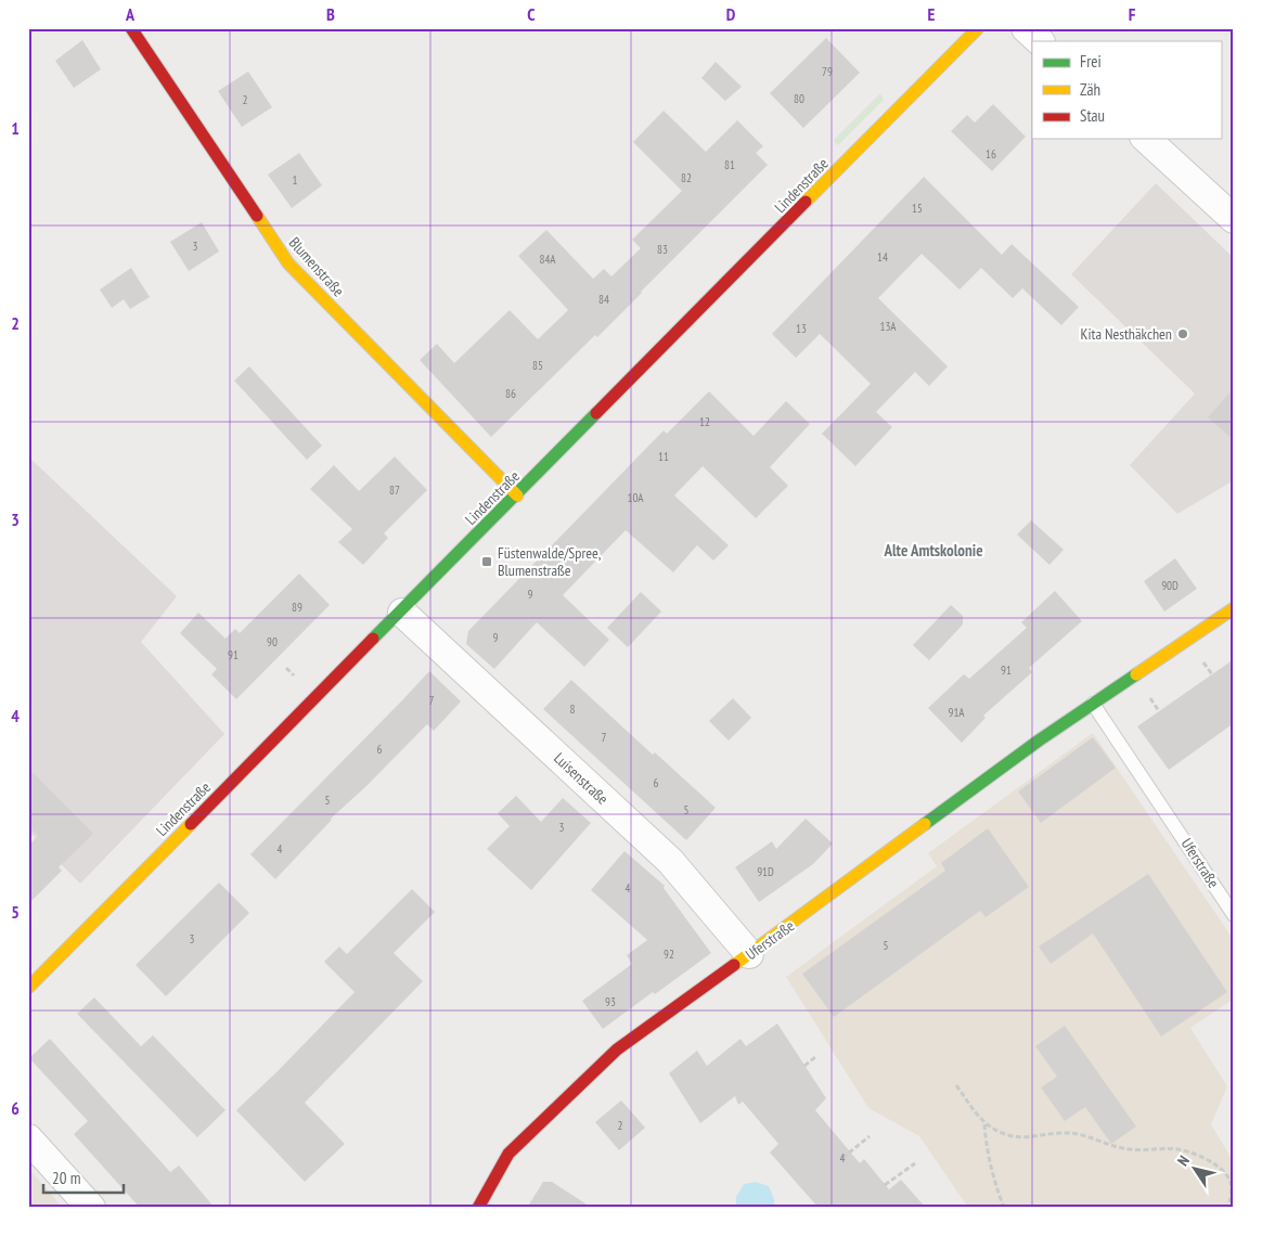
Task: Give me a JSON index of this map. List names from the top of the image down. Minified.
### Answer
{"streets":{"street":["Lindenstraße","Blumenstraße","Luisenstraße","Uferstraße"]},"crossings":[["Lindenstraße","Blumenstraße"],["Lindenstraße","Luisenstraße"],["Luisenstraße","Uferstraße"]],"districts":["Alte Amtskolonie"],"places":{"other":["Kita Nesthäkchen"],"transit":["Füstenwalde/Spree, Blumenstraße"]},"house_numbers":["79","80","2","16","81","82","1","15","3","83","14","84A","84","13A","13","85","86","12","11","87","10A","90D","9","89","9","90","91","91","7","8","91A","7","6","6","5","5","3","4","91D","4","3","5","92","93","2","4"],"legend":["Frei","Zäh","Stau"],"scale_bar":"20 m","north":"top left","grid":{"columns":["A","B","C","D","E","F"],"rows":["1","2","3","4","5","6"]}}
